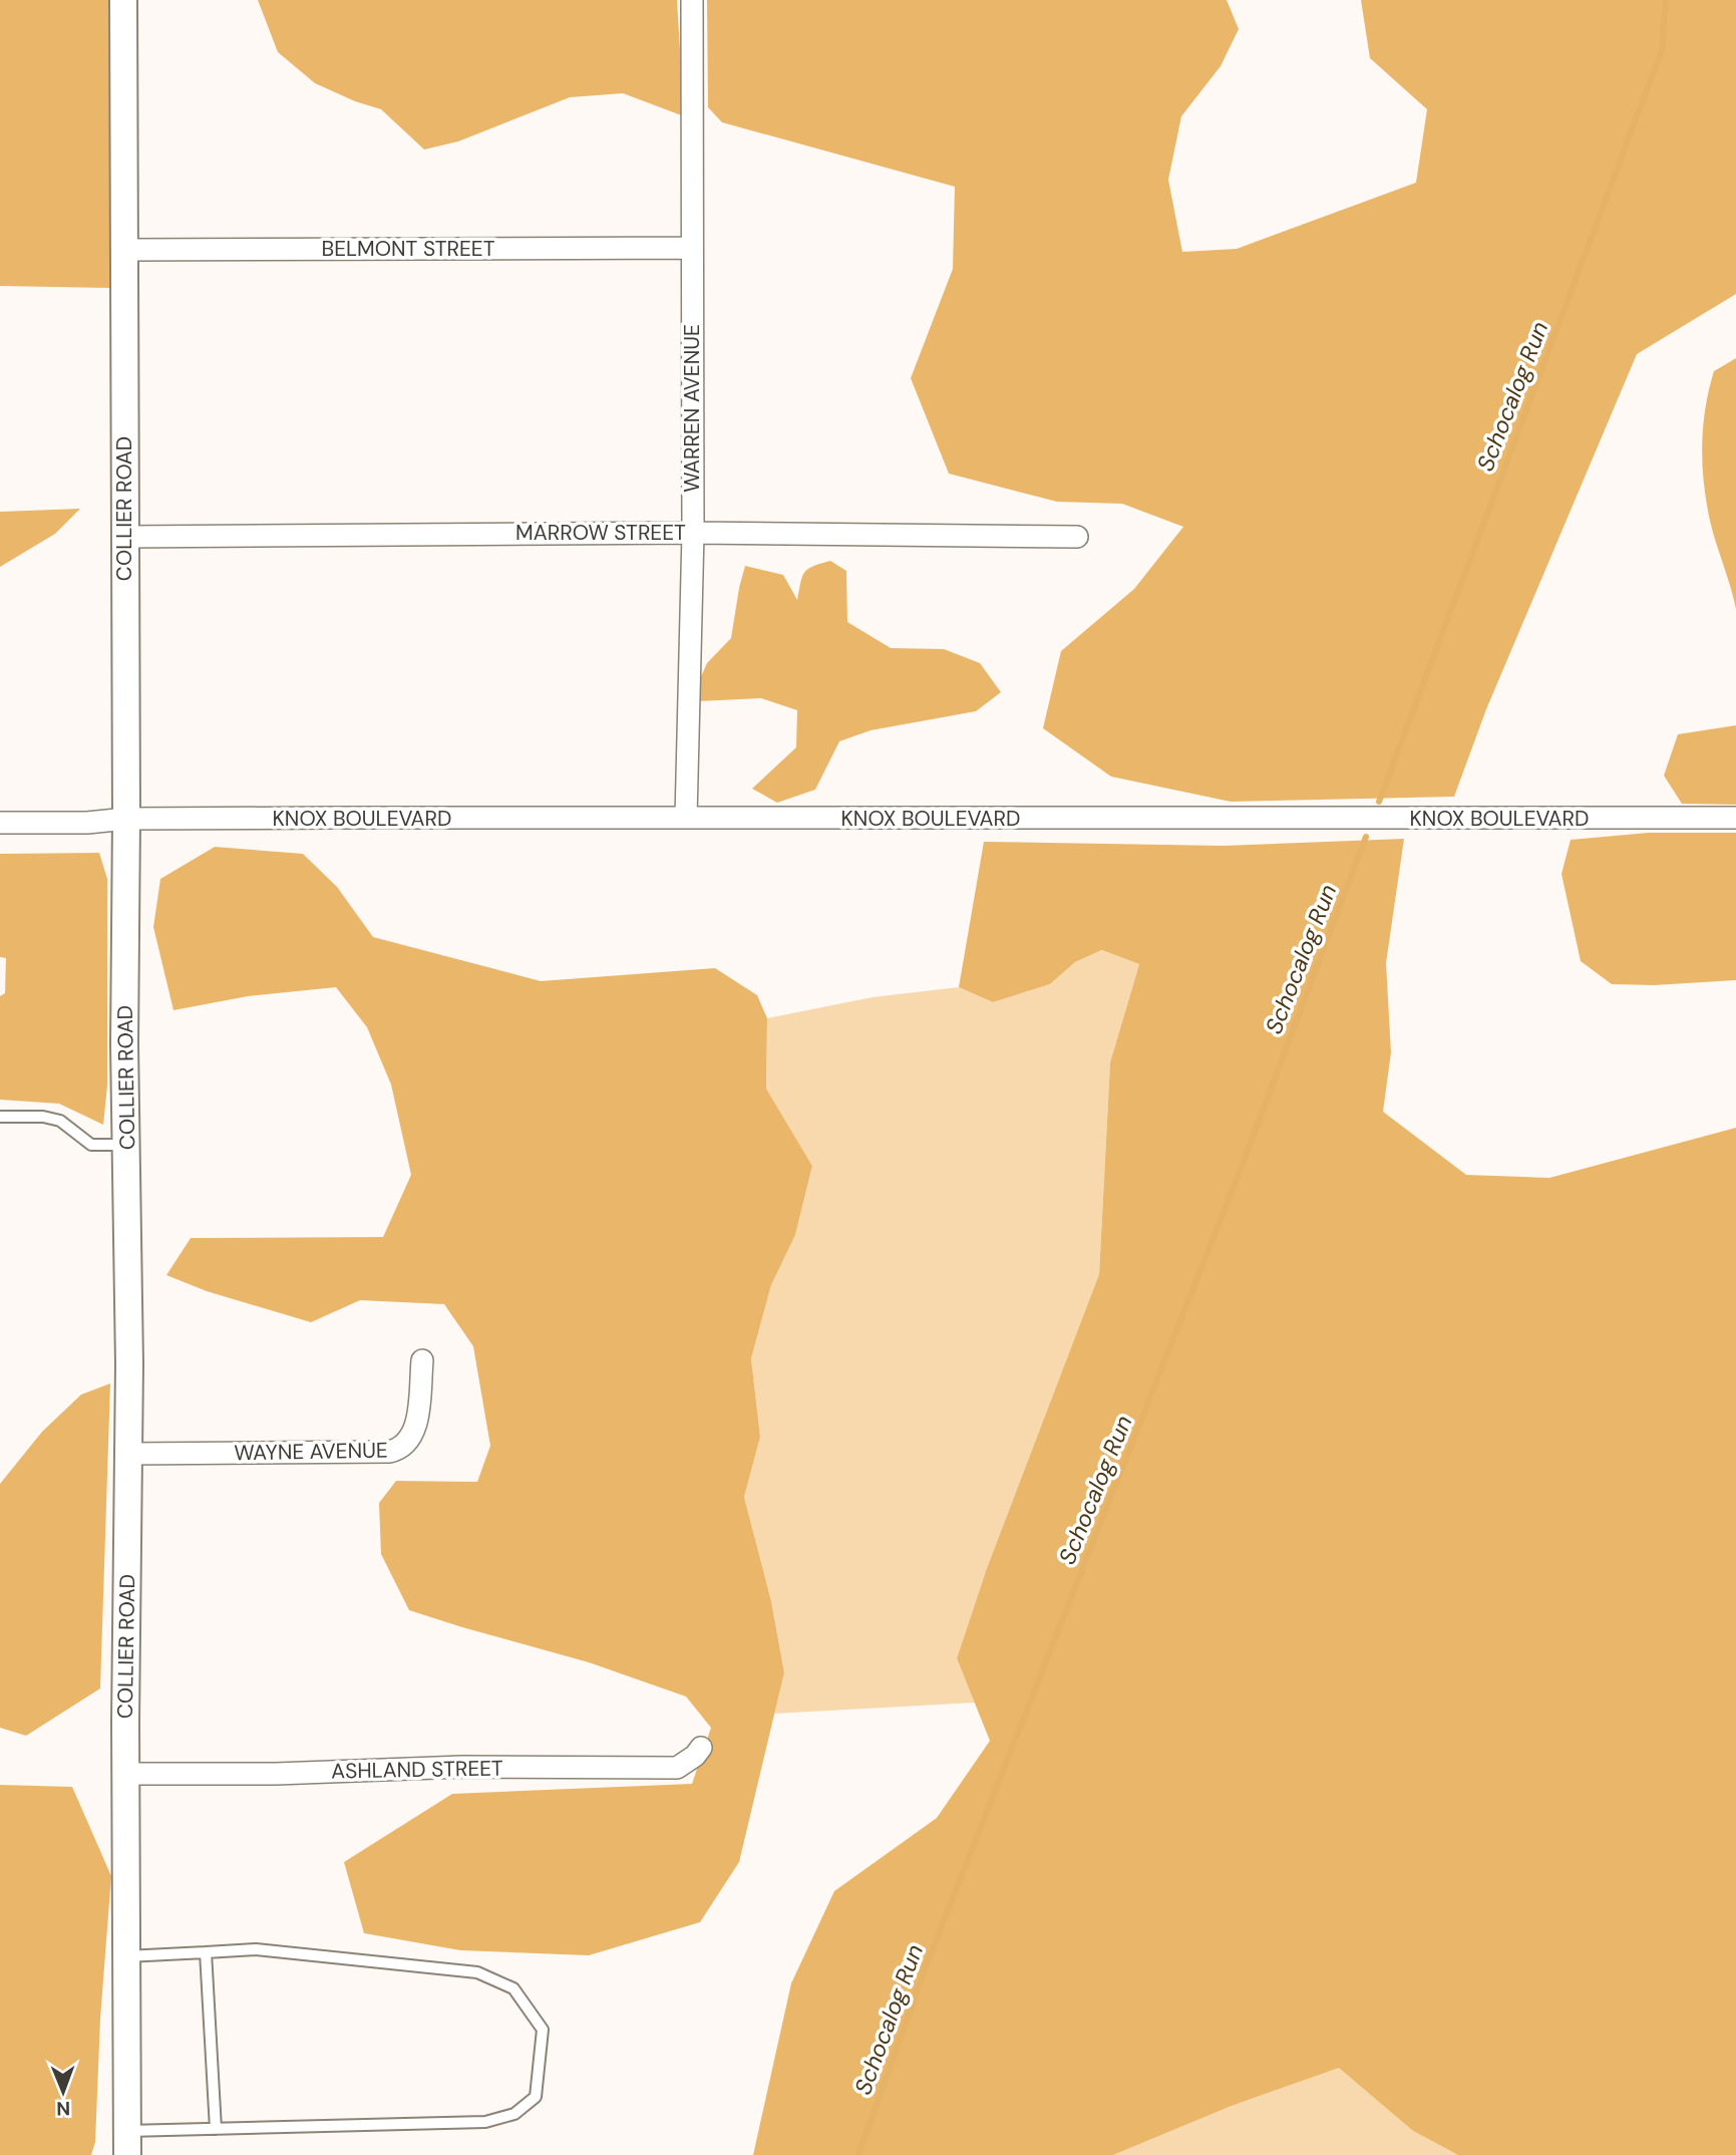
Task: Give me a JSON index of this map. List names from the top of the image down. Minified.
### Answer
{"streets":{"street":["BELMONT STREET","WARREN AVENUE","COLLIER ROAD","MARROW STREET","KNOX BOULEVARD","WAYNE AVENUE","ASHLAND STREET"]},"crossings":[["BELMONT STREET","WARREN AVENUE"],["BELMONT STREET","COLLIER ROAD"],["WARREN AVENUE","MARROW STREET"],["WARREN AVENUE","KNOX BOULEVARD"],["COLLIER ROAD","MARROW STREET"],["COLLIER ROAD","KNOX BOULEVARD"],["COLLIER ROAD","WAYNE AVENUE"],["COLLIER ROAD","ASHLAND STREET"]],"water":["Schocalog Run"],"north":"bottom"}
